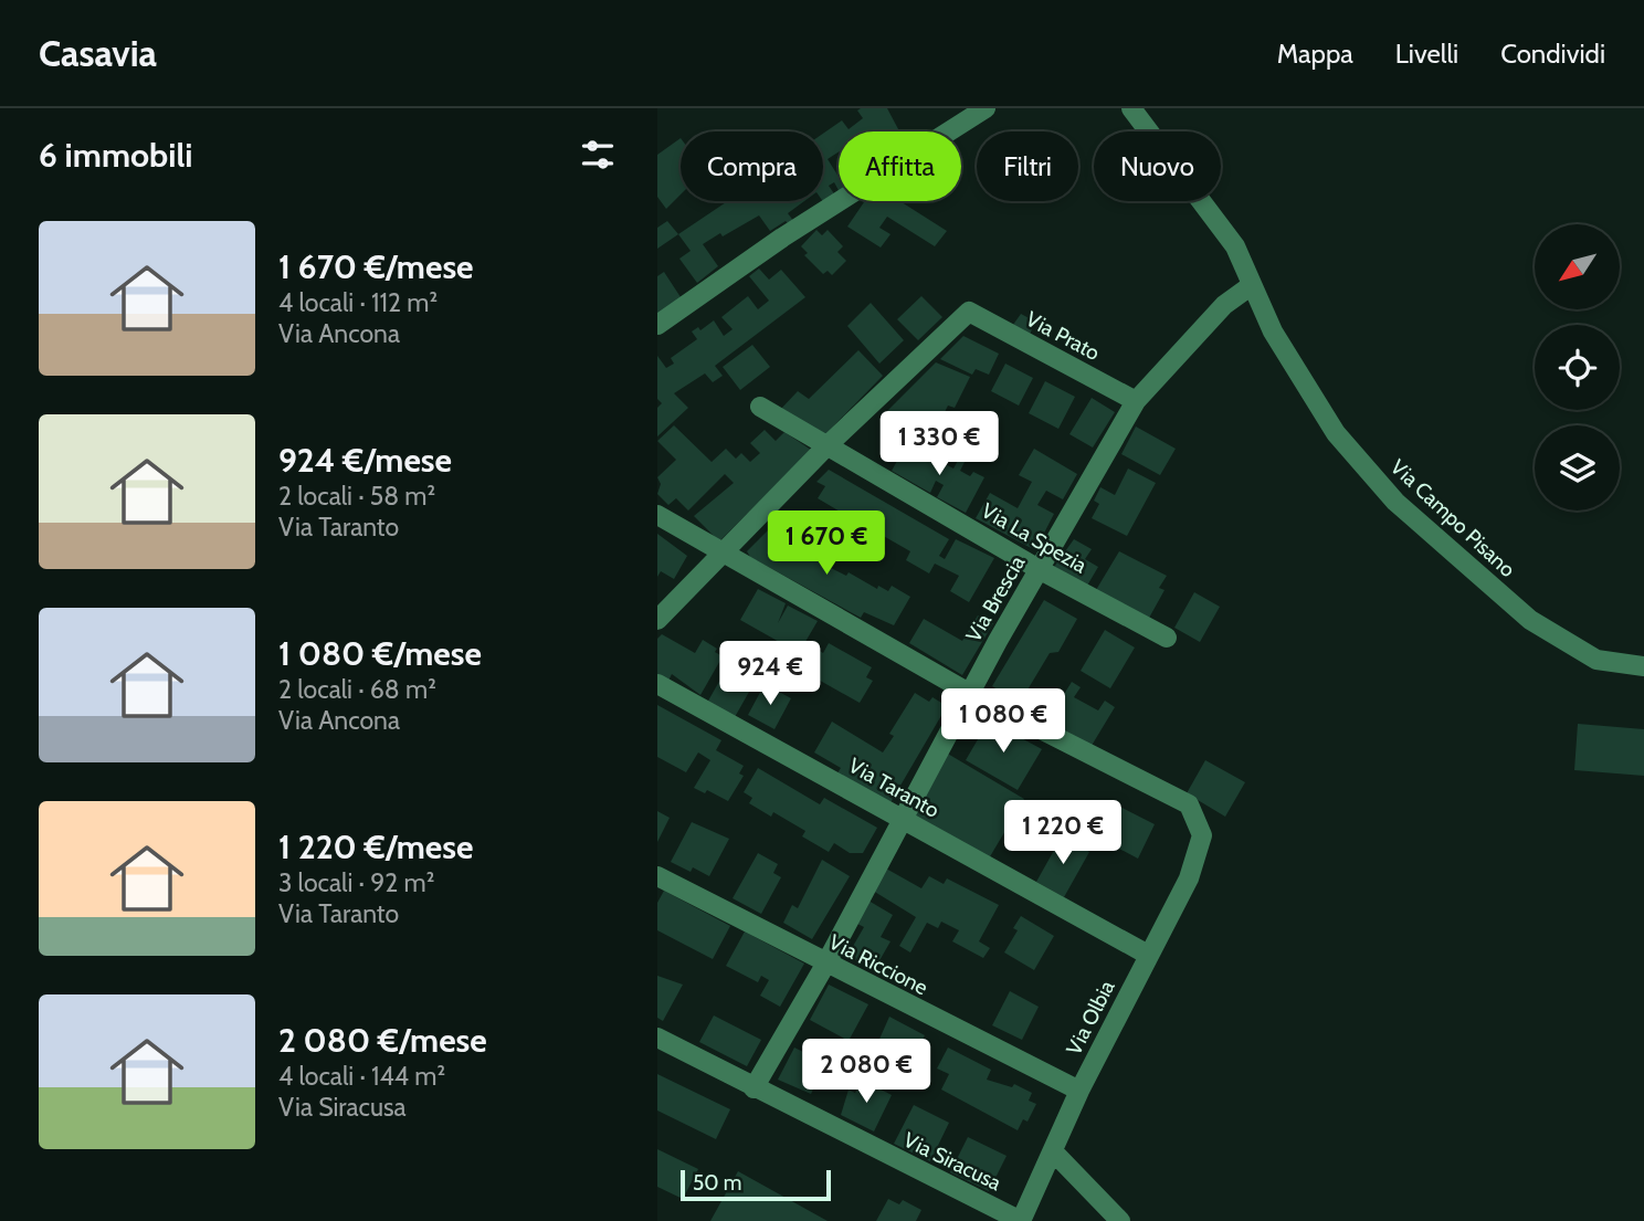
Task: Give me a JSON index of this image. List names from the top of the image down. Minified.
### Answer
{"streets":{"street":["Via Prato","Via Campo Pisano","Via La Spezia","Via Brescia","Via Taranto","Via Riccione","Via Olbia","Via Siracusa"]},"crossings":[["Via Prato","Via La Spezia"],["Via Prato","Via Brescia"],["Via Campo Pisano","Via Brescia"],["Via La Spezia","Via Brescia"],["Via Brescia","Via Taranto"],["Via Brescia","Via Riccione"],["Via Brescia","Via Olbia"],["Via Brescia","Via Siracusa"],["Via Taranto","Via Olbia"],["Via Riccione","Via Olbia"],["Via Olbia","Via Siracusa"]],"scale_bar":"50 m","north":"bottom left","page":{"header":"Casavia","nav":["Mappa","Livelli","Condividi"],"heading":"6 immobili","chip":["Compra","Affitta","Filtri","Nuovo"],"list":[{"name":"1 670 €/mese","note":"4 locali · 112 m² · Via Ancona"},{"name":"924 €/mese","note":"2 locali · 58 m² · Via Taranto"},{"name":"1 080 €/mese","note":"2 locali · 68 m² · Via Ancona"},{"name":"1 220 €/mese","note":"3 locali · 92 m² · Via Taranto"},{"name":"2 080 €/mese","note":"4 locali · 144 m² · Via Siracusa"}],"price":["1 330 €","1 670 €","924 €","1 080 €","1 220 €","2 080 €"],"scale":"50 m"}}
